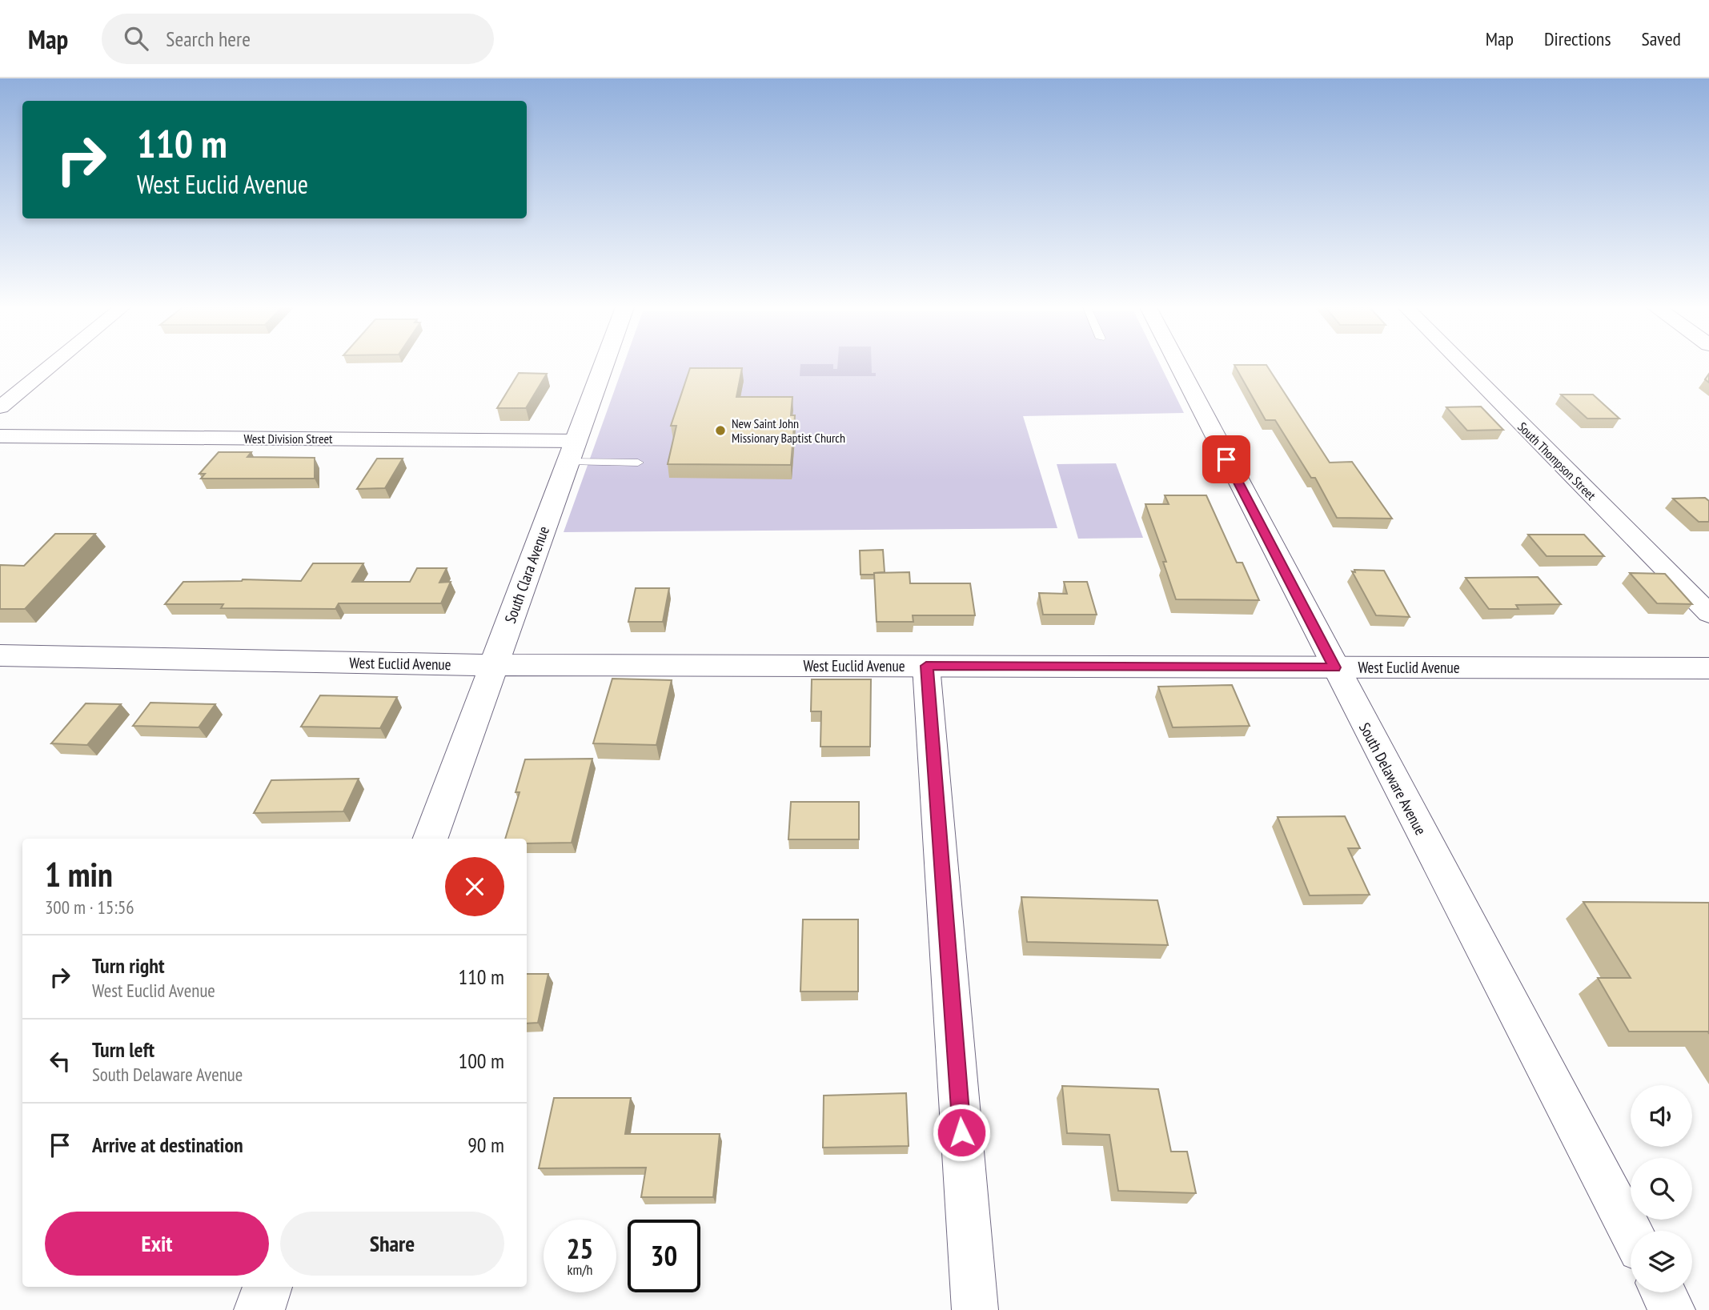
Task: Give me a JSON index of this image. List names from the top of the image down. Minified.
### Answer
{"streets":{"street":["West Division Street","South Thompson Street","South Clara Avenue","West Euclid Avenue","South Delaware Avenue"]},"crossings":[["West Division Street","South Clara Avenue"],["South Clara Avenue","West Euclid Avenue"],["West Euclid Avenue","South Delaware Avenue"]],"places":["New Saint John Missionary Baptist Church"],"page":{"header":"Map","search":"Search here","nav":["Map","Directions","Saved"],"turn":["110 m","West Euclid Avenue"],"heading":["1 min","300 m · 15:56"],"list":[{"name":"Turn right","note":"West Euclid Avenue","value":"110 m"},{"name":"Turn left","note":"South Delaware Avenue","value":"100 m"},{"name":"Arrive at destination","value":"90 m"}],"buttons":["Exit","Share"],"speed":"25 km/h","limit":"30"}}
